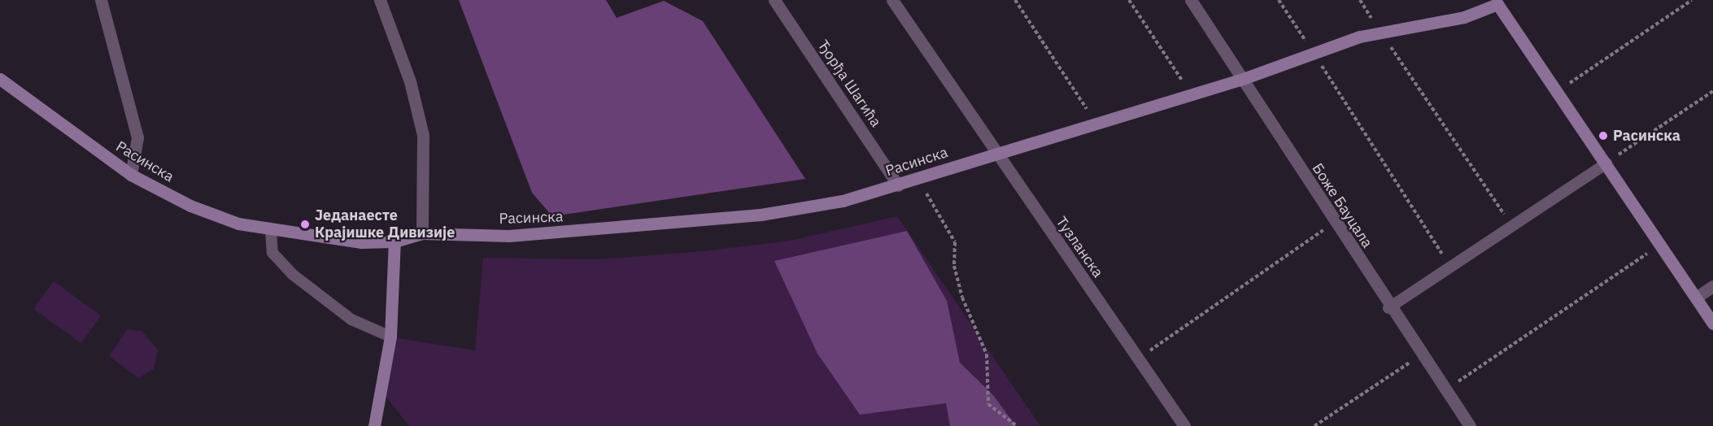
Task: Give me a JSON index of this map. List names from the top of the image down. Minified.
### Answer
{"streets":{"street":["Ђорђа Шагића","Расинска","Боже Бауцала","Тузланска"]},"crossings":[["Ђорђа Шагића","Расинска"],["Расинска","Боже Бауцала"],["Расинска","Тузланска"]],"places":["Расинска","Једанаесте Крајишке Дивизије"]}
